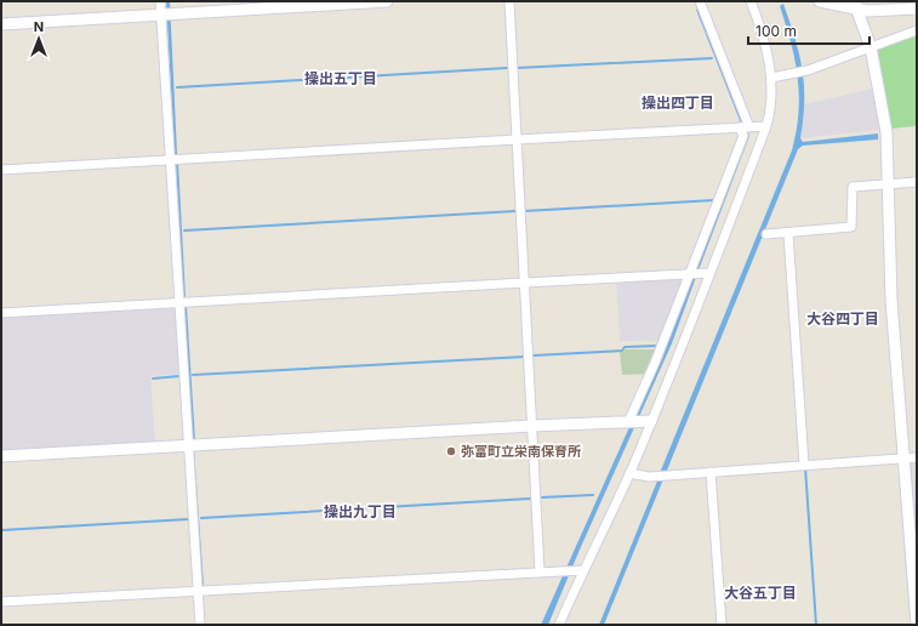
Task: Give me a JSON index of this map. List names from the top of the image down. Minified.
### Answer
{"districts":["操出五丁目","操出四丁目","大谷四丁目","操出九丁目","大谷五丁目"],"places":["弥富町立栄南保育所"],"scale_bar":"100 m","north":"top"}
